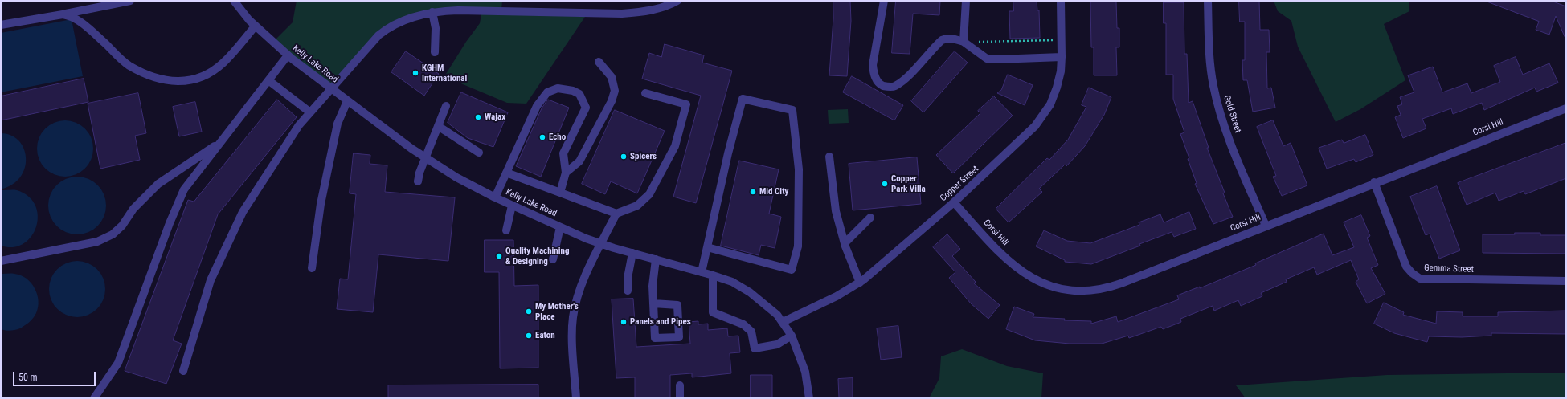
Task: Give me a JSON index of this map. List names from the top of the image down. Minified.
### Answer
{"streets":{"street":["Kelly Lake Road","Gold Street","Corsi Hill","Copper Street","Gemma Street"]},"crossings":[["Kelly Lake Road","Copper Street"],["Gold Street","Corsi Hill"],["Corsi Hill","Copper Street"],["Corsi Hill","Gemma Street"]],"places":["KGHM International","Wajax","Echo","Spicers","Copper Park Villa","Mid City","Quality Machining & Designing","My Mother's Place","Panels and Pipes","Eaton"],"scale_bar":"50 m"}
